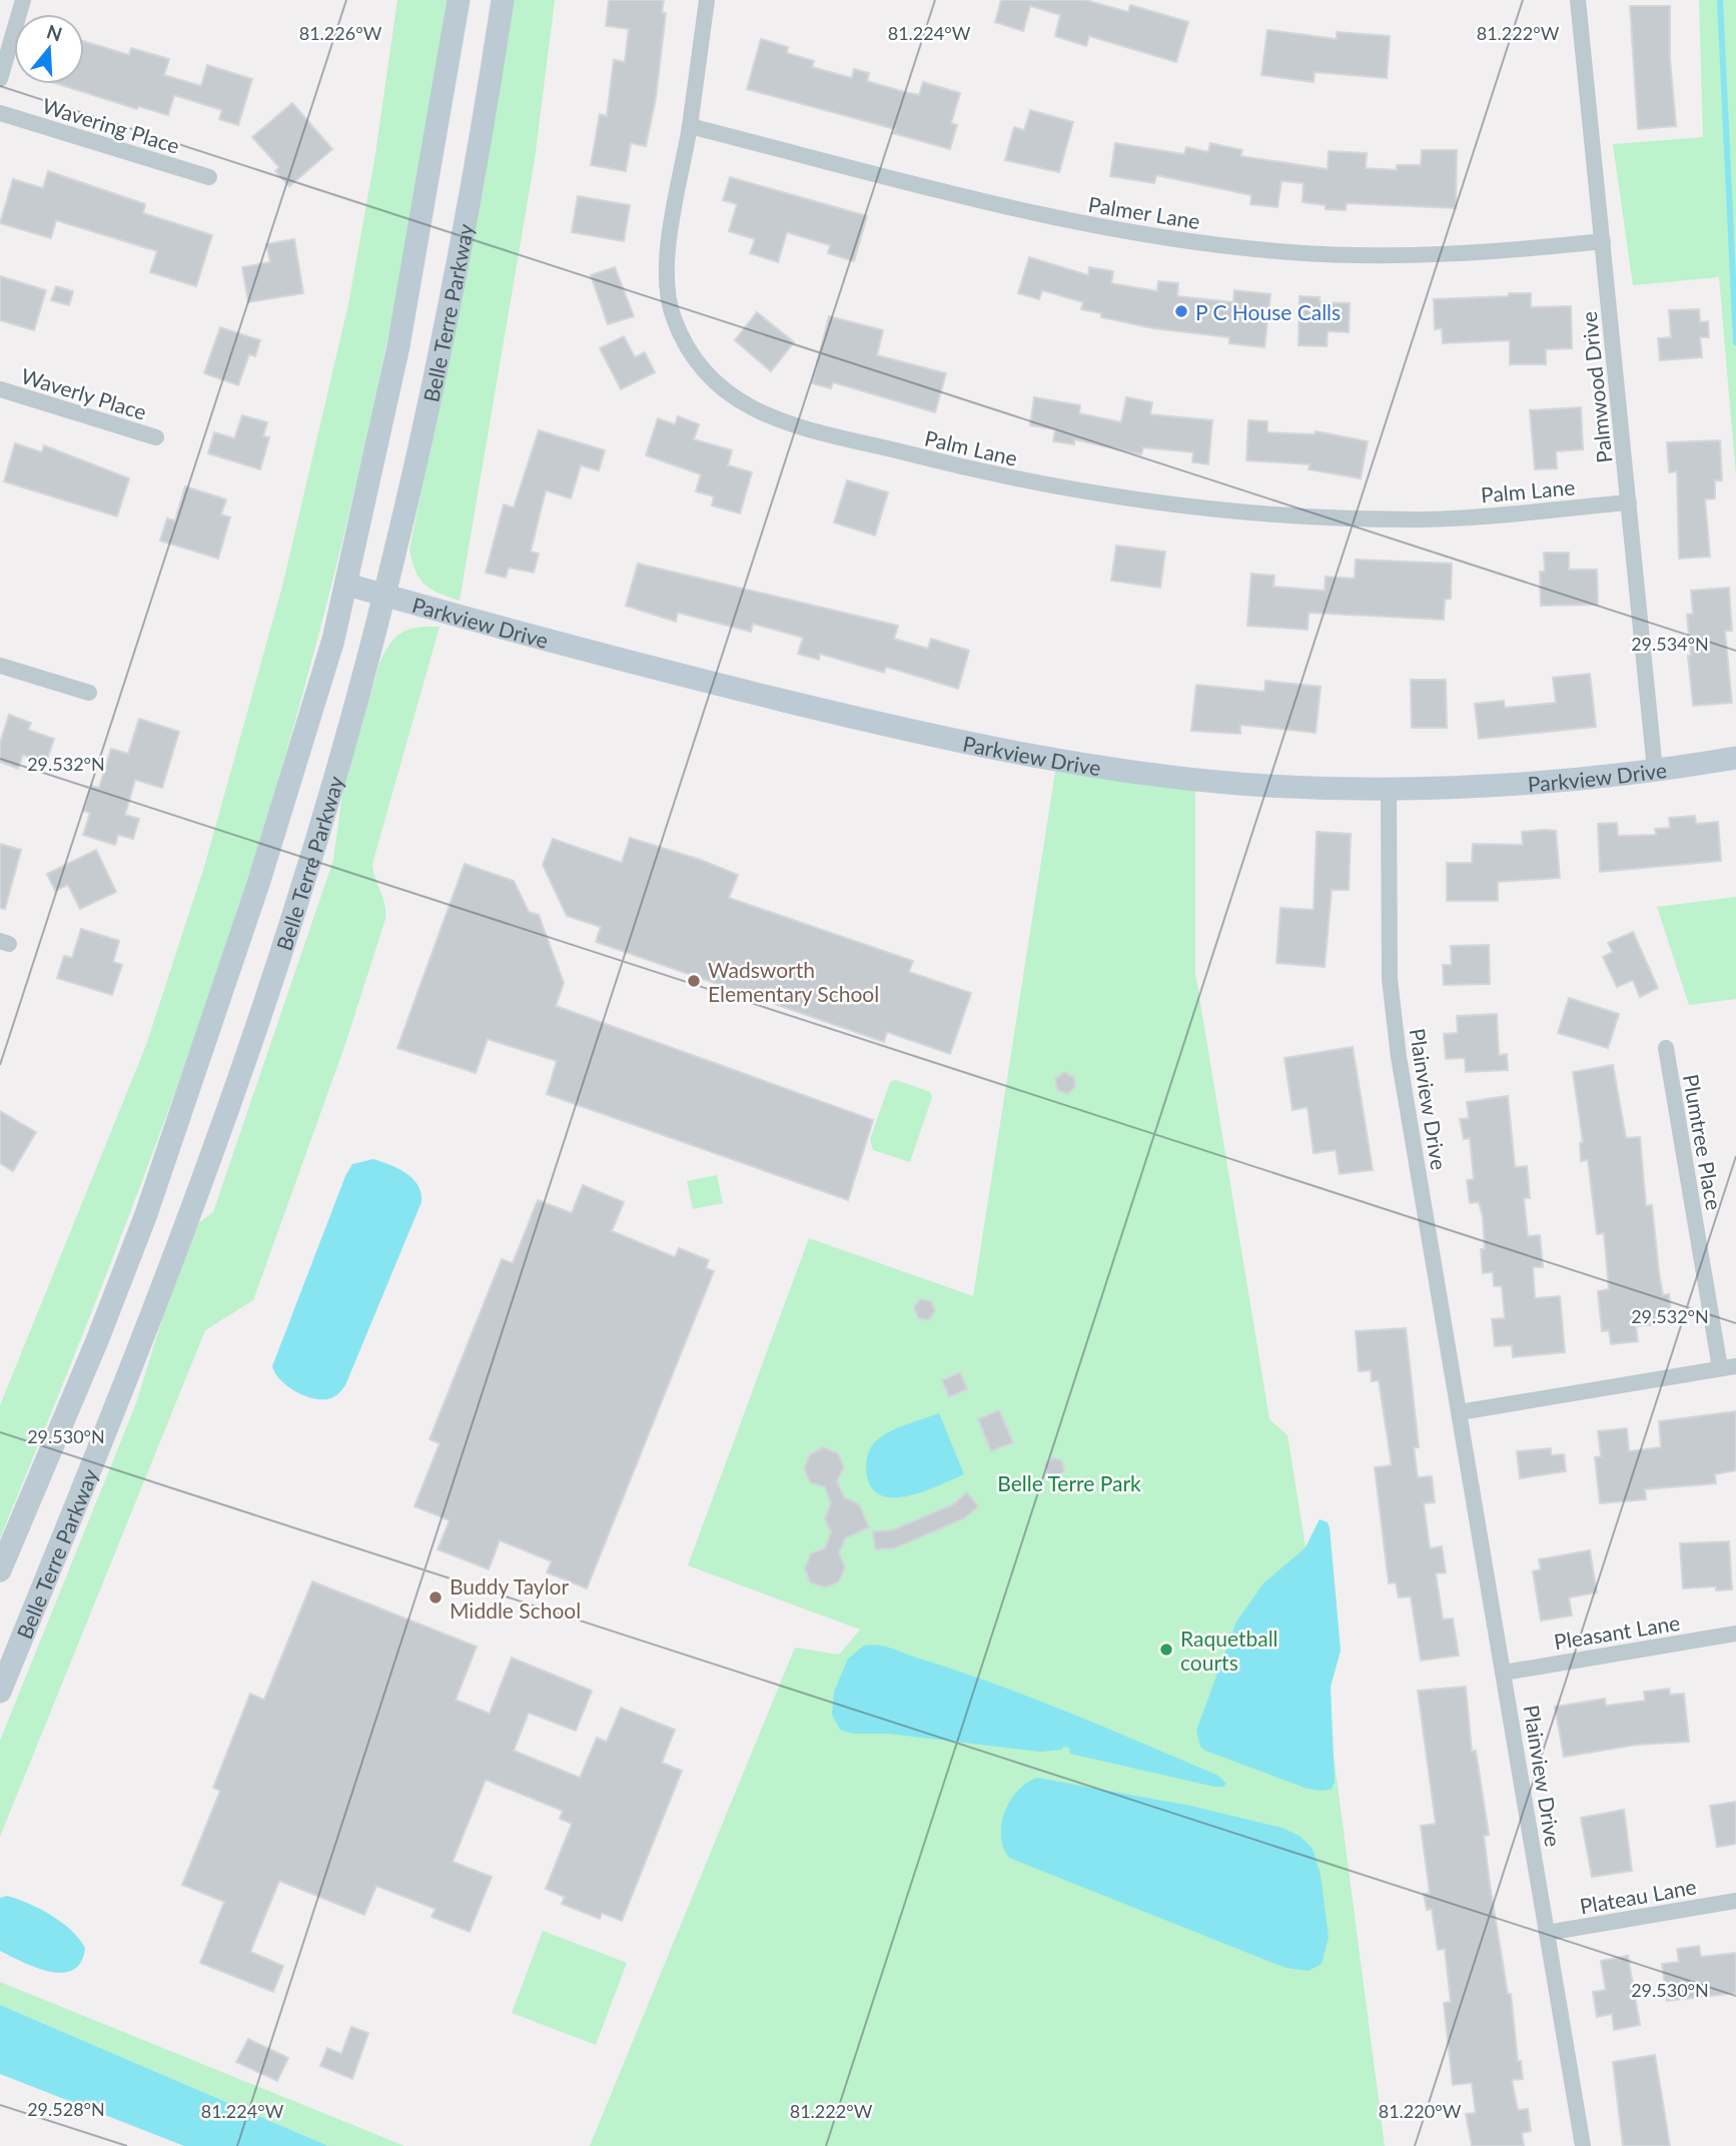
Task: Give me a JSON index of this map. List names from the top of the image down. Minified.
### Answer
{"streets":{"main road":["Belle Terre Parkway","Parkview Drive"],"street":["Wavering Place","Palmer Lane","Palmwood Drive","Waverly Place","Palm Lane","Plainview Drive","Plumtree Place","Pleasant Lane","Plateau Lane"]},"crossings":[["Palmer Lane","Palmwood Drive"],["Palmer Lane","Palm Lane"],["Belle Terre Parkway","Parkview Drive"],["Palmwood Drive","Palm Lane"],["Palmwood Drive","Parkview Drive"],["Parkview Drive","Plainview Drive"],["Plainview Drive","Pleasant Lane"],["Plainview Drive","Plateau Lane"]],"parks":["Belle Terre Park"],"places":["P C House Calls","Wadsworth Elementary School","Buddy Taylor Middle School","Raquetball courts"],"north":"top","coordinates":["81.226°W","81.224°W","81.222°W","29.534°N","29.532°N","29.530°N","29.528°N","81.220°W"]}
